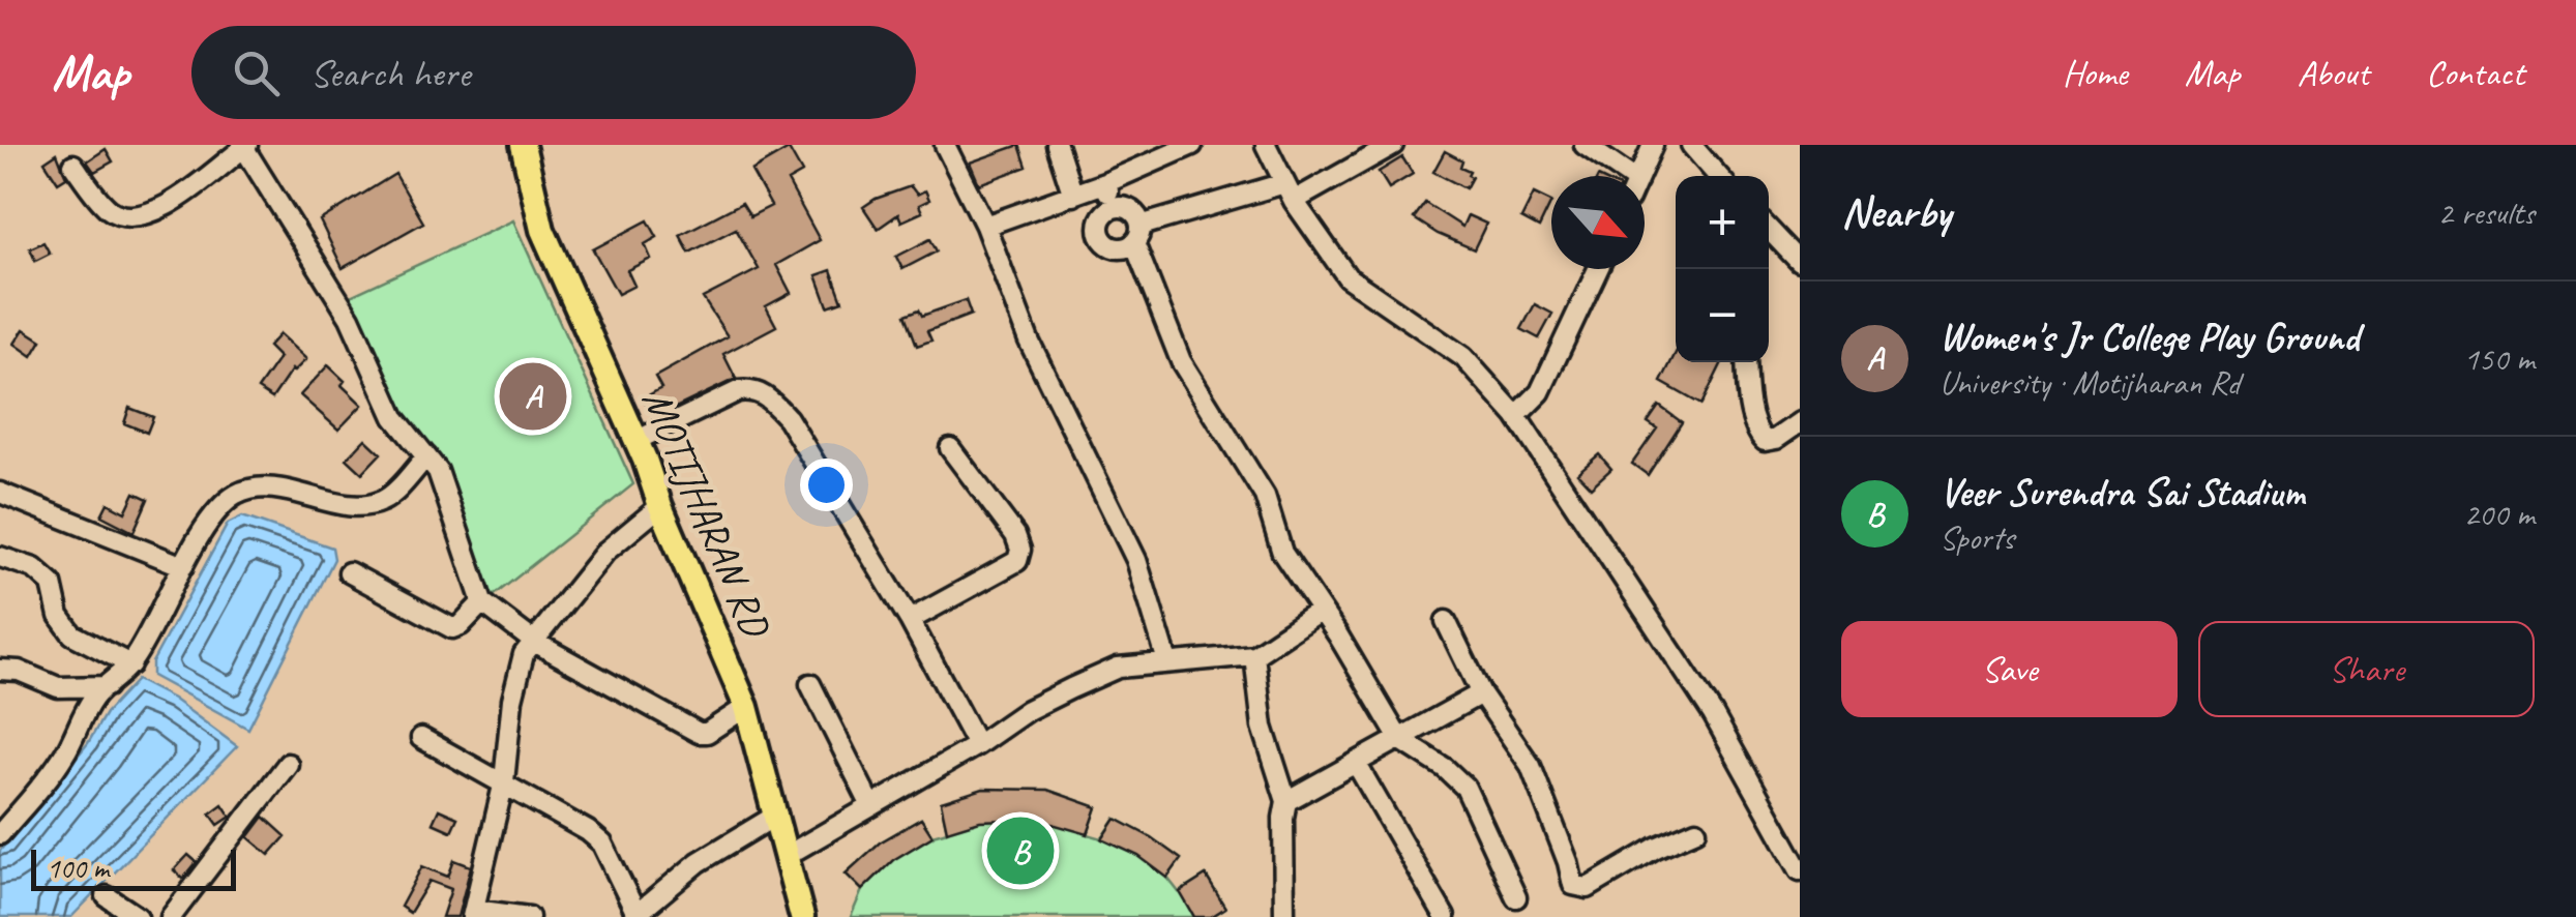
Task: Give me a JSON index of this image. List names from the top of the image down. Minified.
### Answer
{"streets":{"main road":["MOTIJHARAN RD"]},"scale_bar":"100 m","north":"bottom right","page":{"header":"Map","search":"Search here","nav":["Home","Map","About","Contact"],"heading":["Nearby","2 results"],"map_buttons":["+","−"],"list":[{"mark":"A","name":"Women's Jr College Play Ground","note":"University · Motijharan Rd","value":"150 m"},{"mark":"B","name":"Veer Surendra Sai Stadium","note":"Sports","value":"200 m"}],"pins":["A","B"],"buttons":["Save","Share"],"scale":"100 m"}}
